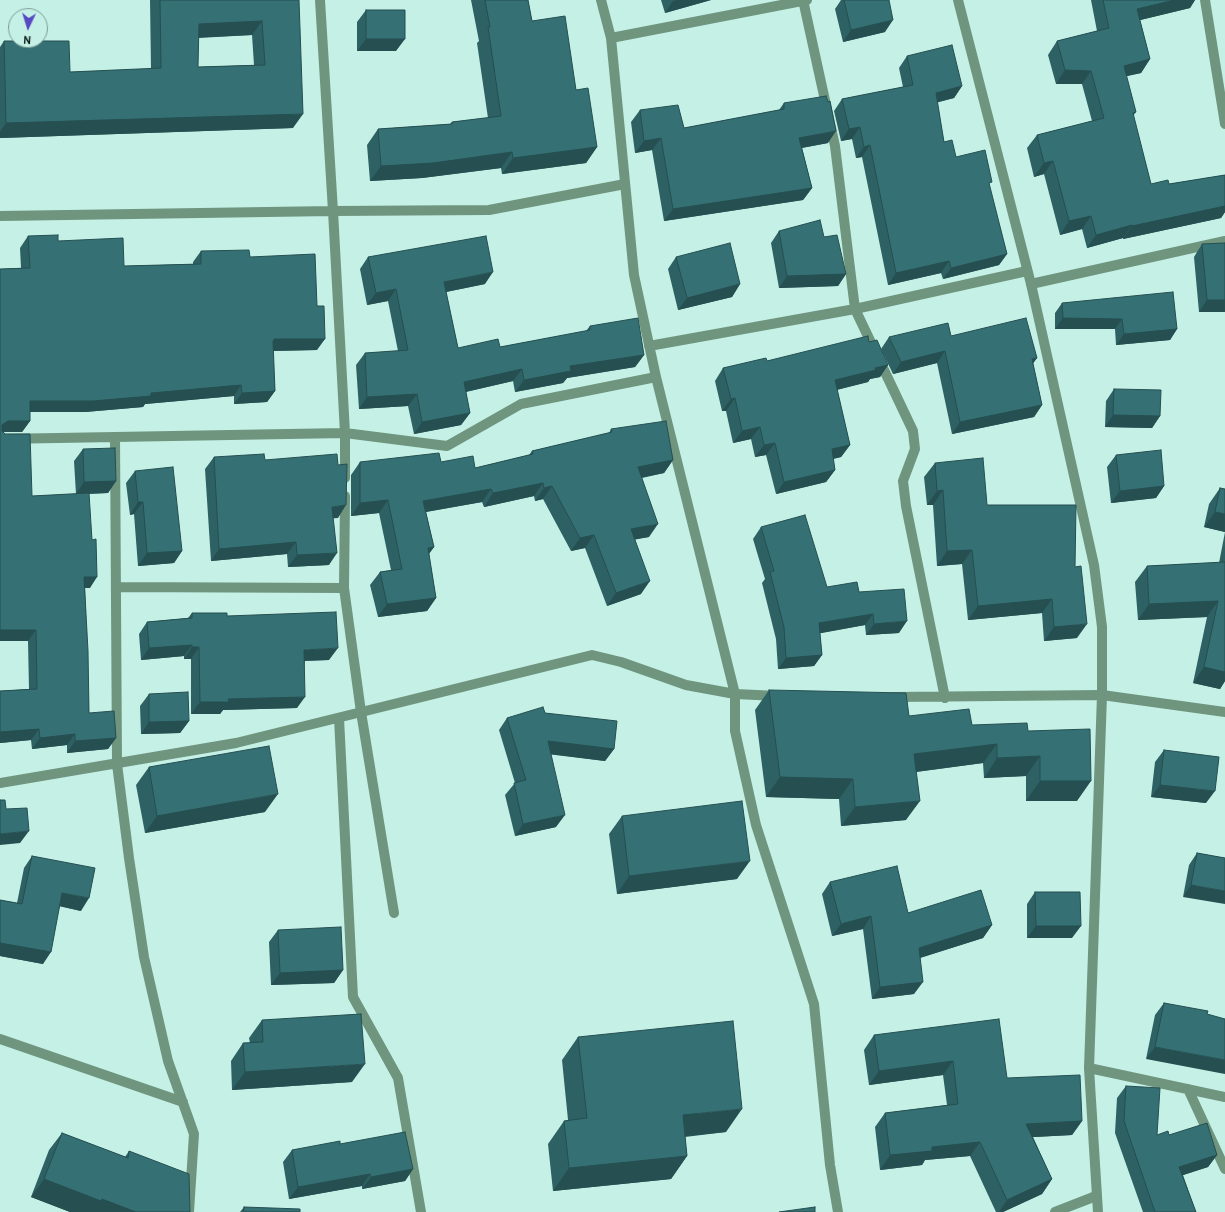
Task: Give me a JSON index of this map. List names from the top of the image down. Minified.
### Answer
{"north":"bottom"}
